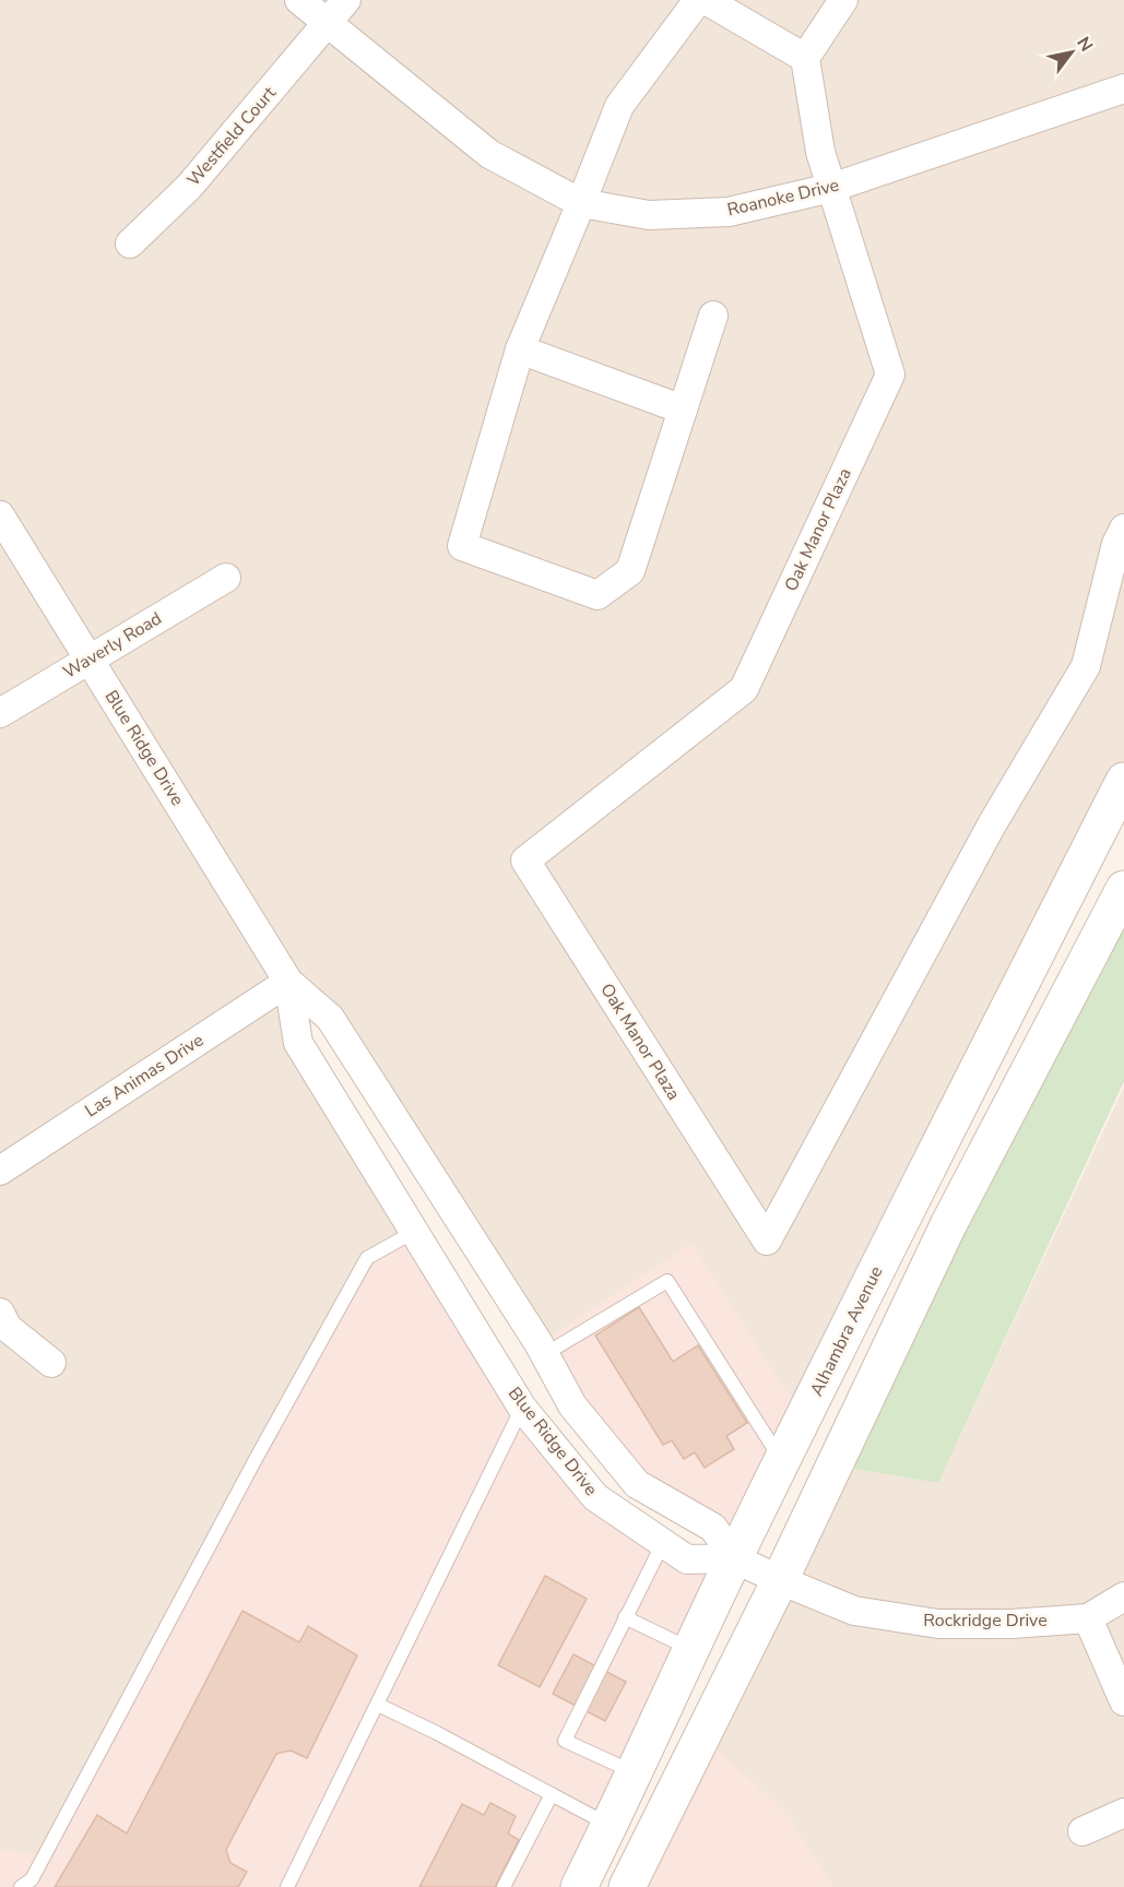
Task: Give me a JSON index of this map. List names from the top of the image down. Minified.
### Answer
{"streets":{"main road":["Alhambra Avenue"],"street":["Westfield Court","Roanoke Drive","Oak Manor Plaza","Waverly Road","Blue Ridge Drive","Las Animas Drive","Rockridge Drive"]},"crossings":[["Westfield Court","Roanoke Drive"],["Roanoke Drive","Oak Manor Plaza"],["Waverly Road","Blue Ridge Drive"],["Blue Ridge Drive","Las Animas Drive"],["Blue Ridge Drive","Alhambra Avenue"],["Blue Ridge Drive","Rockridge Drive"],["Alhambra Avenue","Rockridge Drive"]],"north":"top right"}
